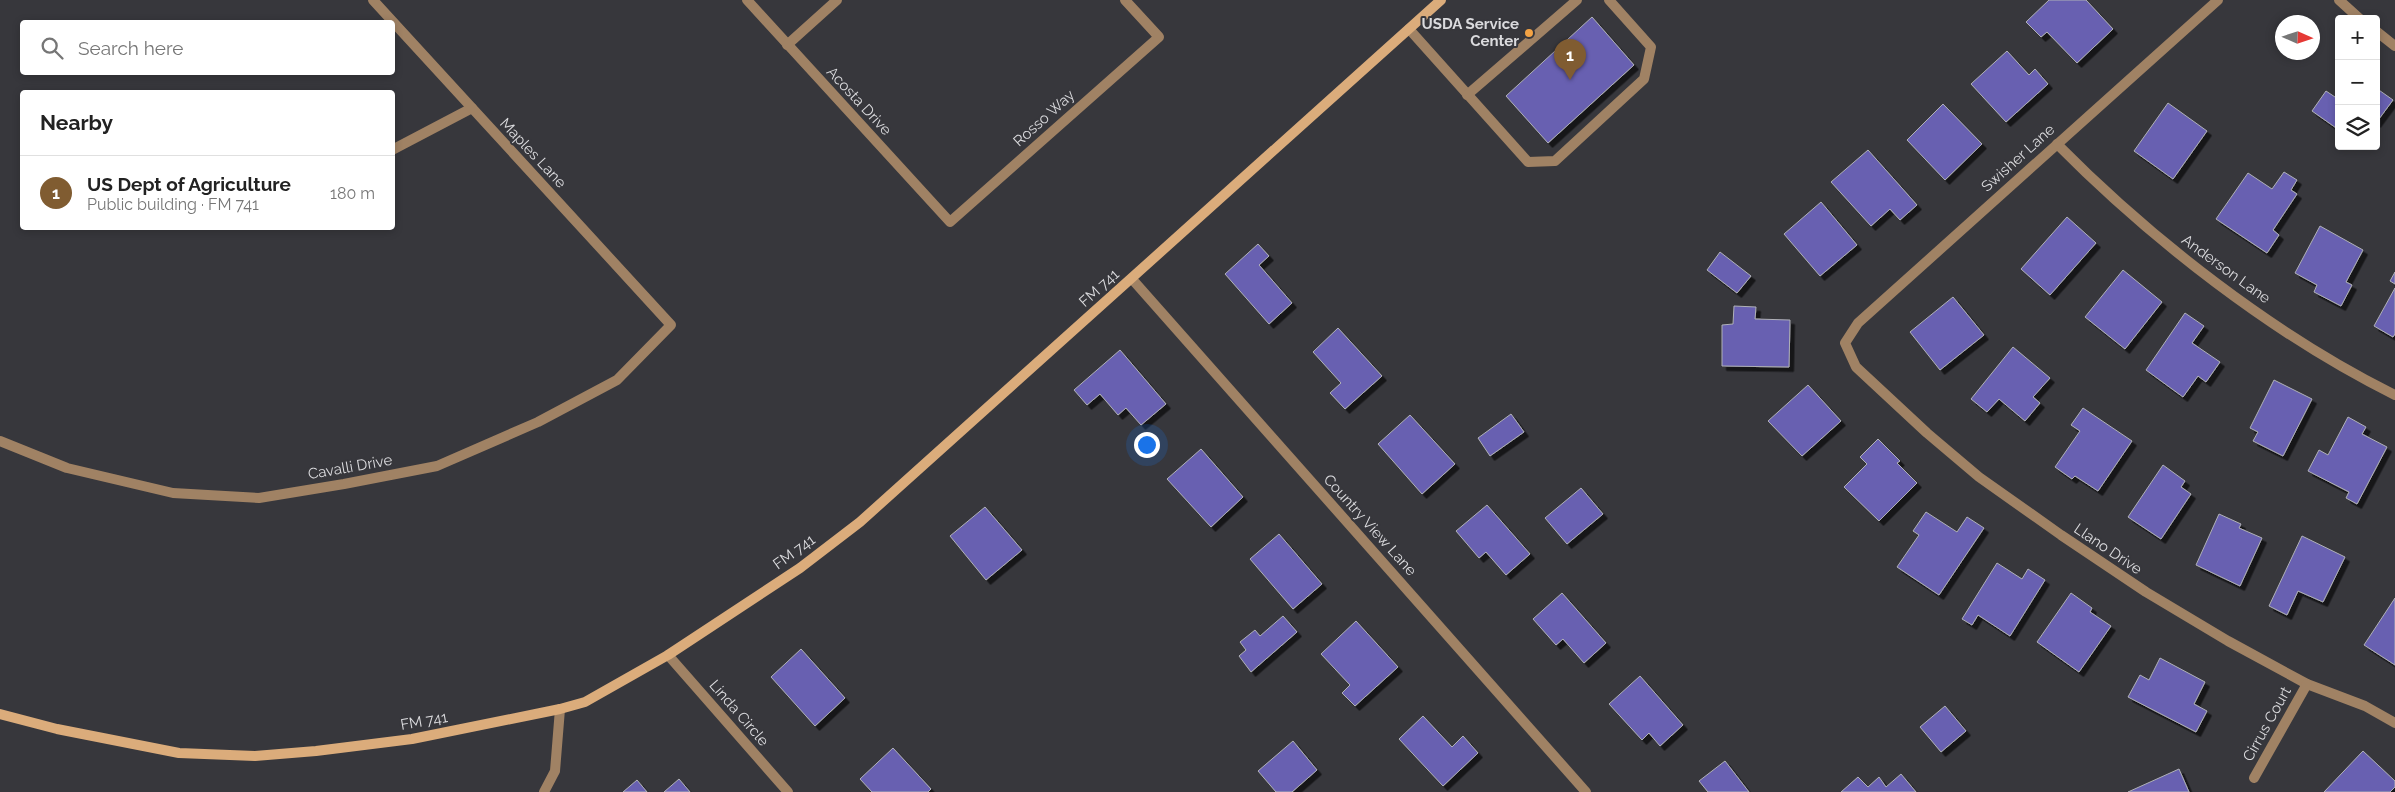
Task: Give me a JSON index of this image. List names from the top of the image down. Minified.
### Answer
{"streets":{"main road":["FM 741"],"street":["Acosta Drive","Rosso Way","Maples Lane","Swisher Lane","Anderson Lane","Cavalli Drive","Country View Lane","Llano Drive","Linda Circle","Cirrus Court"]},"crossings":[["Acosta Drive","Rosso Way"],["Maples Lane","Cavalli Drive"],["Swisher Lane","Anderson Lane"],["Swisher Lane","Llano Drive"],["FM 741","Country View Lane"],["FM 741","Linda Circle"],["Llano Drive","Cirrus Court"]],"places":["USDA Service Center"],"north":"right","page":{"map_buttons":["+","−"],"search":"Search here","pins":"1","heading":"Nearby","list":[{"mark":"1","name":"US Dept of Agriculture","note":"Public building · FM 741","value":"180 m"}]}}
